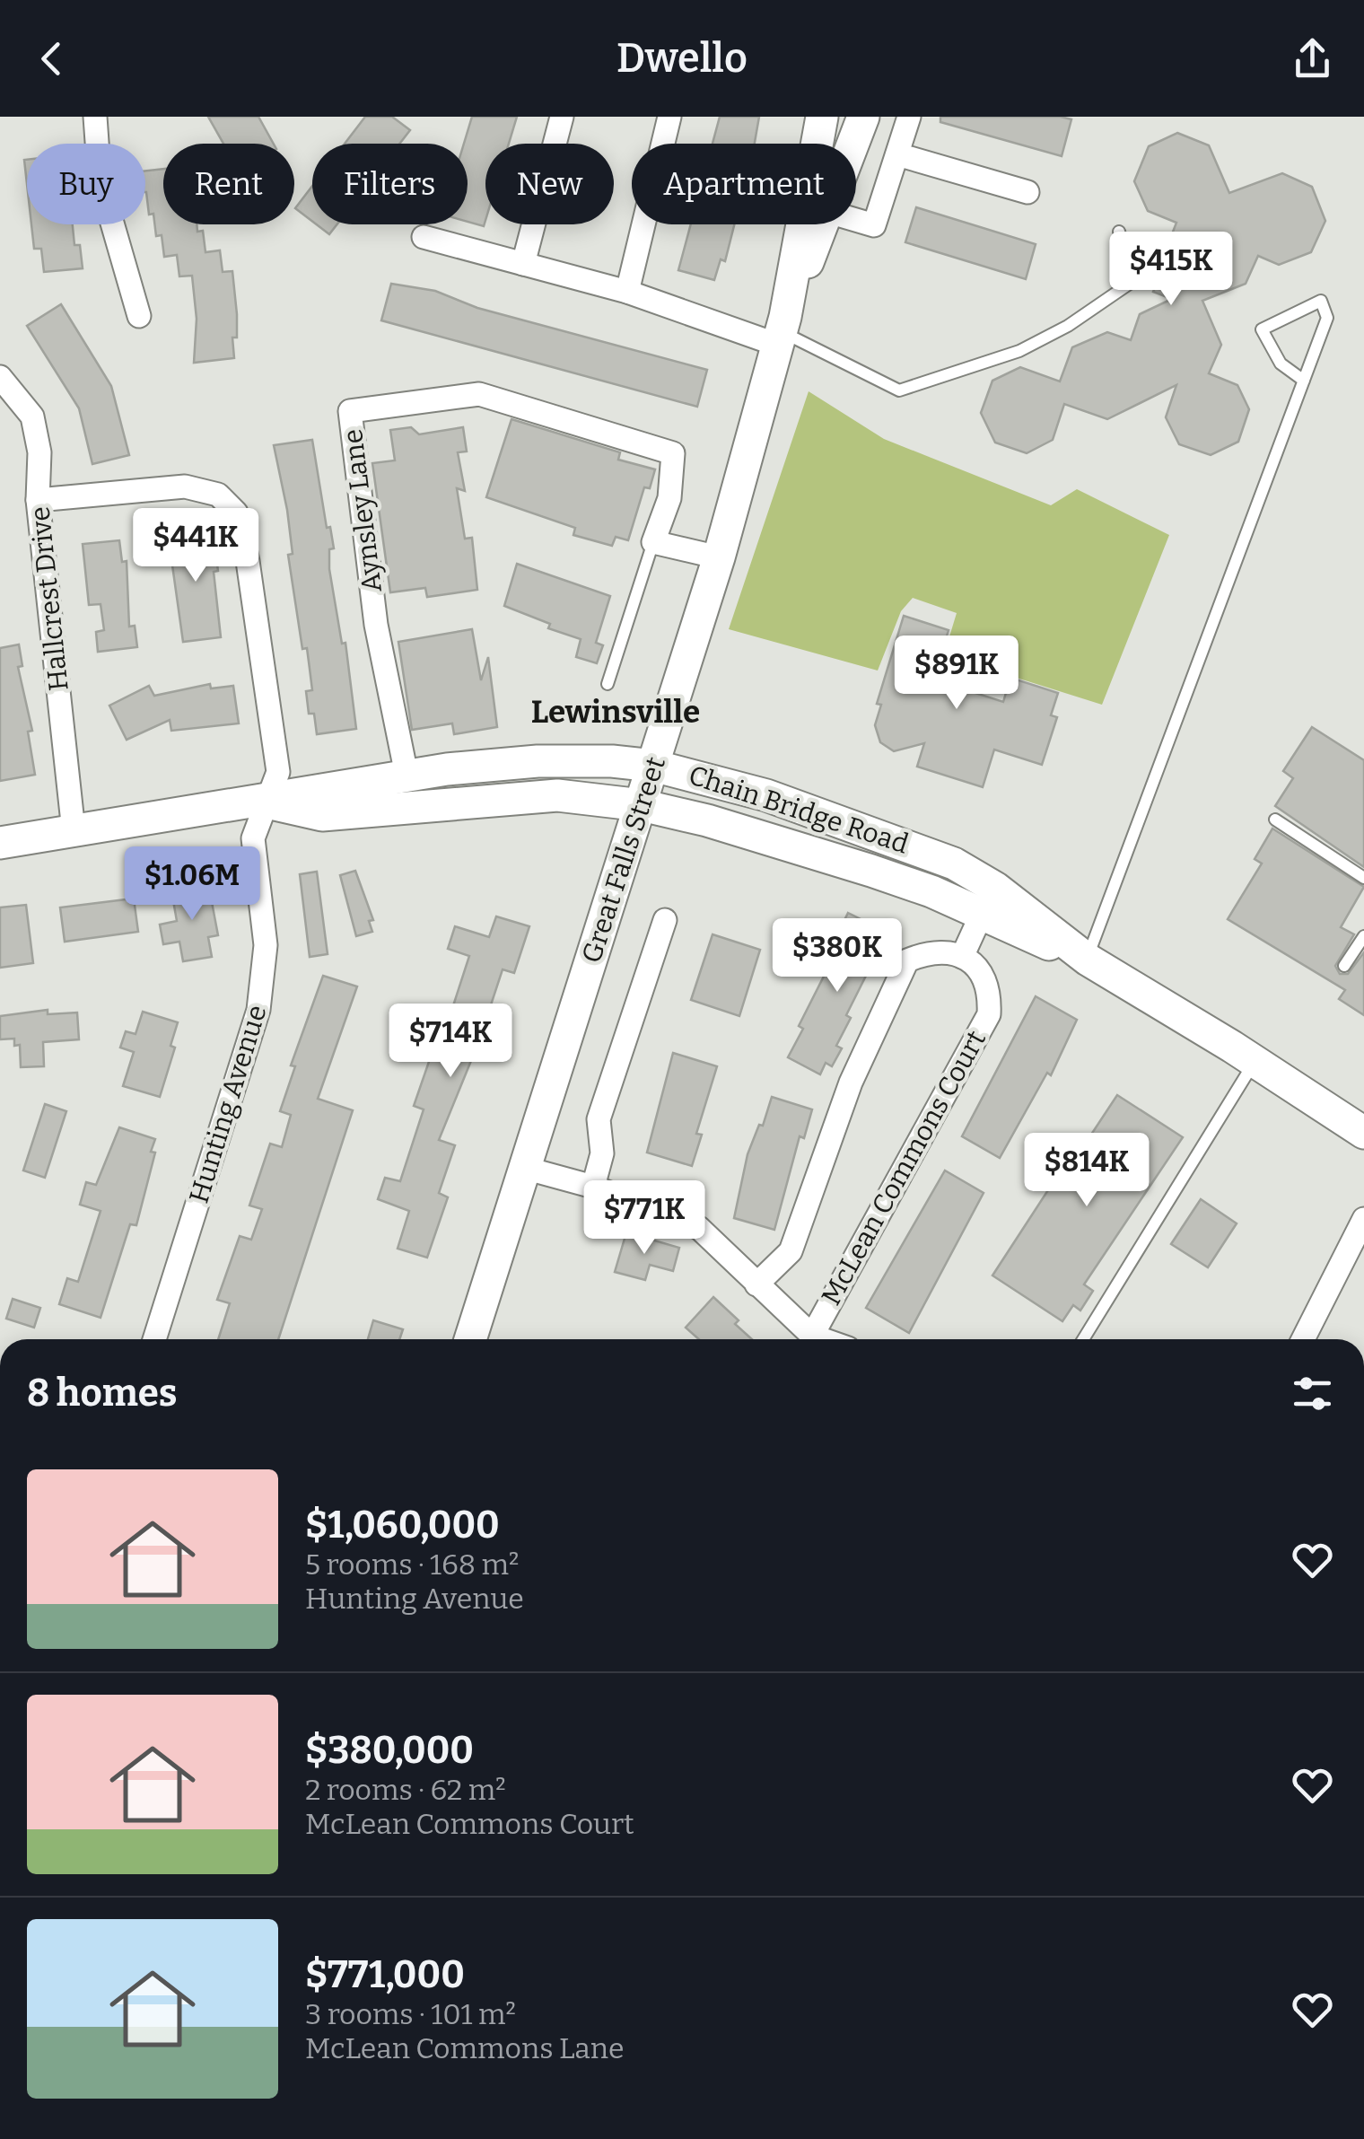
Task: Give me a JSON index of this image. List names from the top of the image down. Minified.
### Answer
{"streets":{"main road":["Chain Bridge Road","Great Falls Street"],"street":["Aynsley Lane","Hallcrest Drive","Hunting Avenue","McLean Commons Court"]},"crossings":[["Aynsley Lane","Chain Bridge Road"],["Hallcrest Drive","Chain Bridge Road"],["Hallcrest Drive","Hunting Avenue"],["Chain Bridge Road","Great Falls Street"],["Chain Bridge Road","Hunting Avenue"]],"districts":["Lewinsville"],"page":{"header":"Dwello","chip":["Buy","Rent","Filters","New","Apartment"],"price":["$415K","$441K","$891K","$1.06M","$380K","$714K","$814K","$771K"],"heading":"8 homes","list":[{"name":"$1,060,000","note":"5 rooms · 168 m² · Hunting Avenue"},{"name":"$380,000","note":"2 rooms · 62 m² · McLean Commons Court"},{"name":"$771,000","note":"3 rooms · 101 m² · McLean Commons Lane"}]}}
